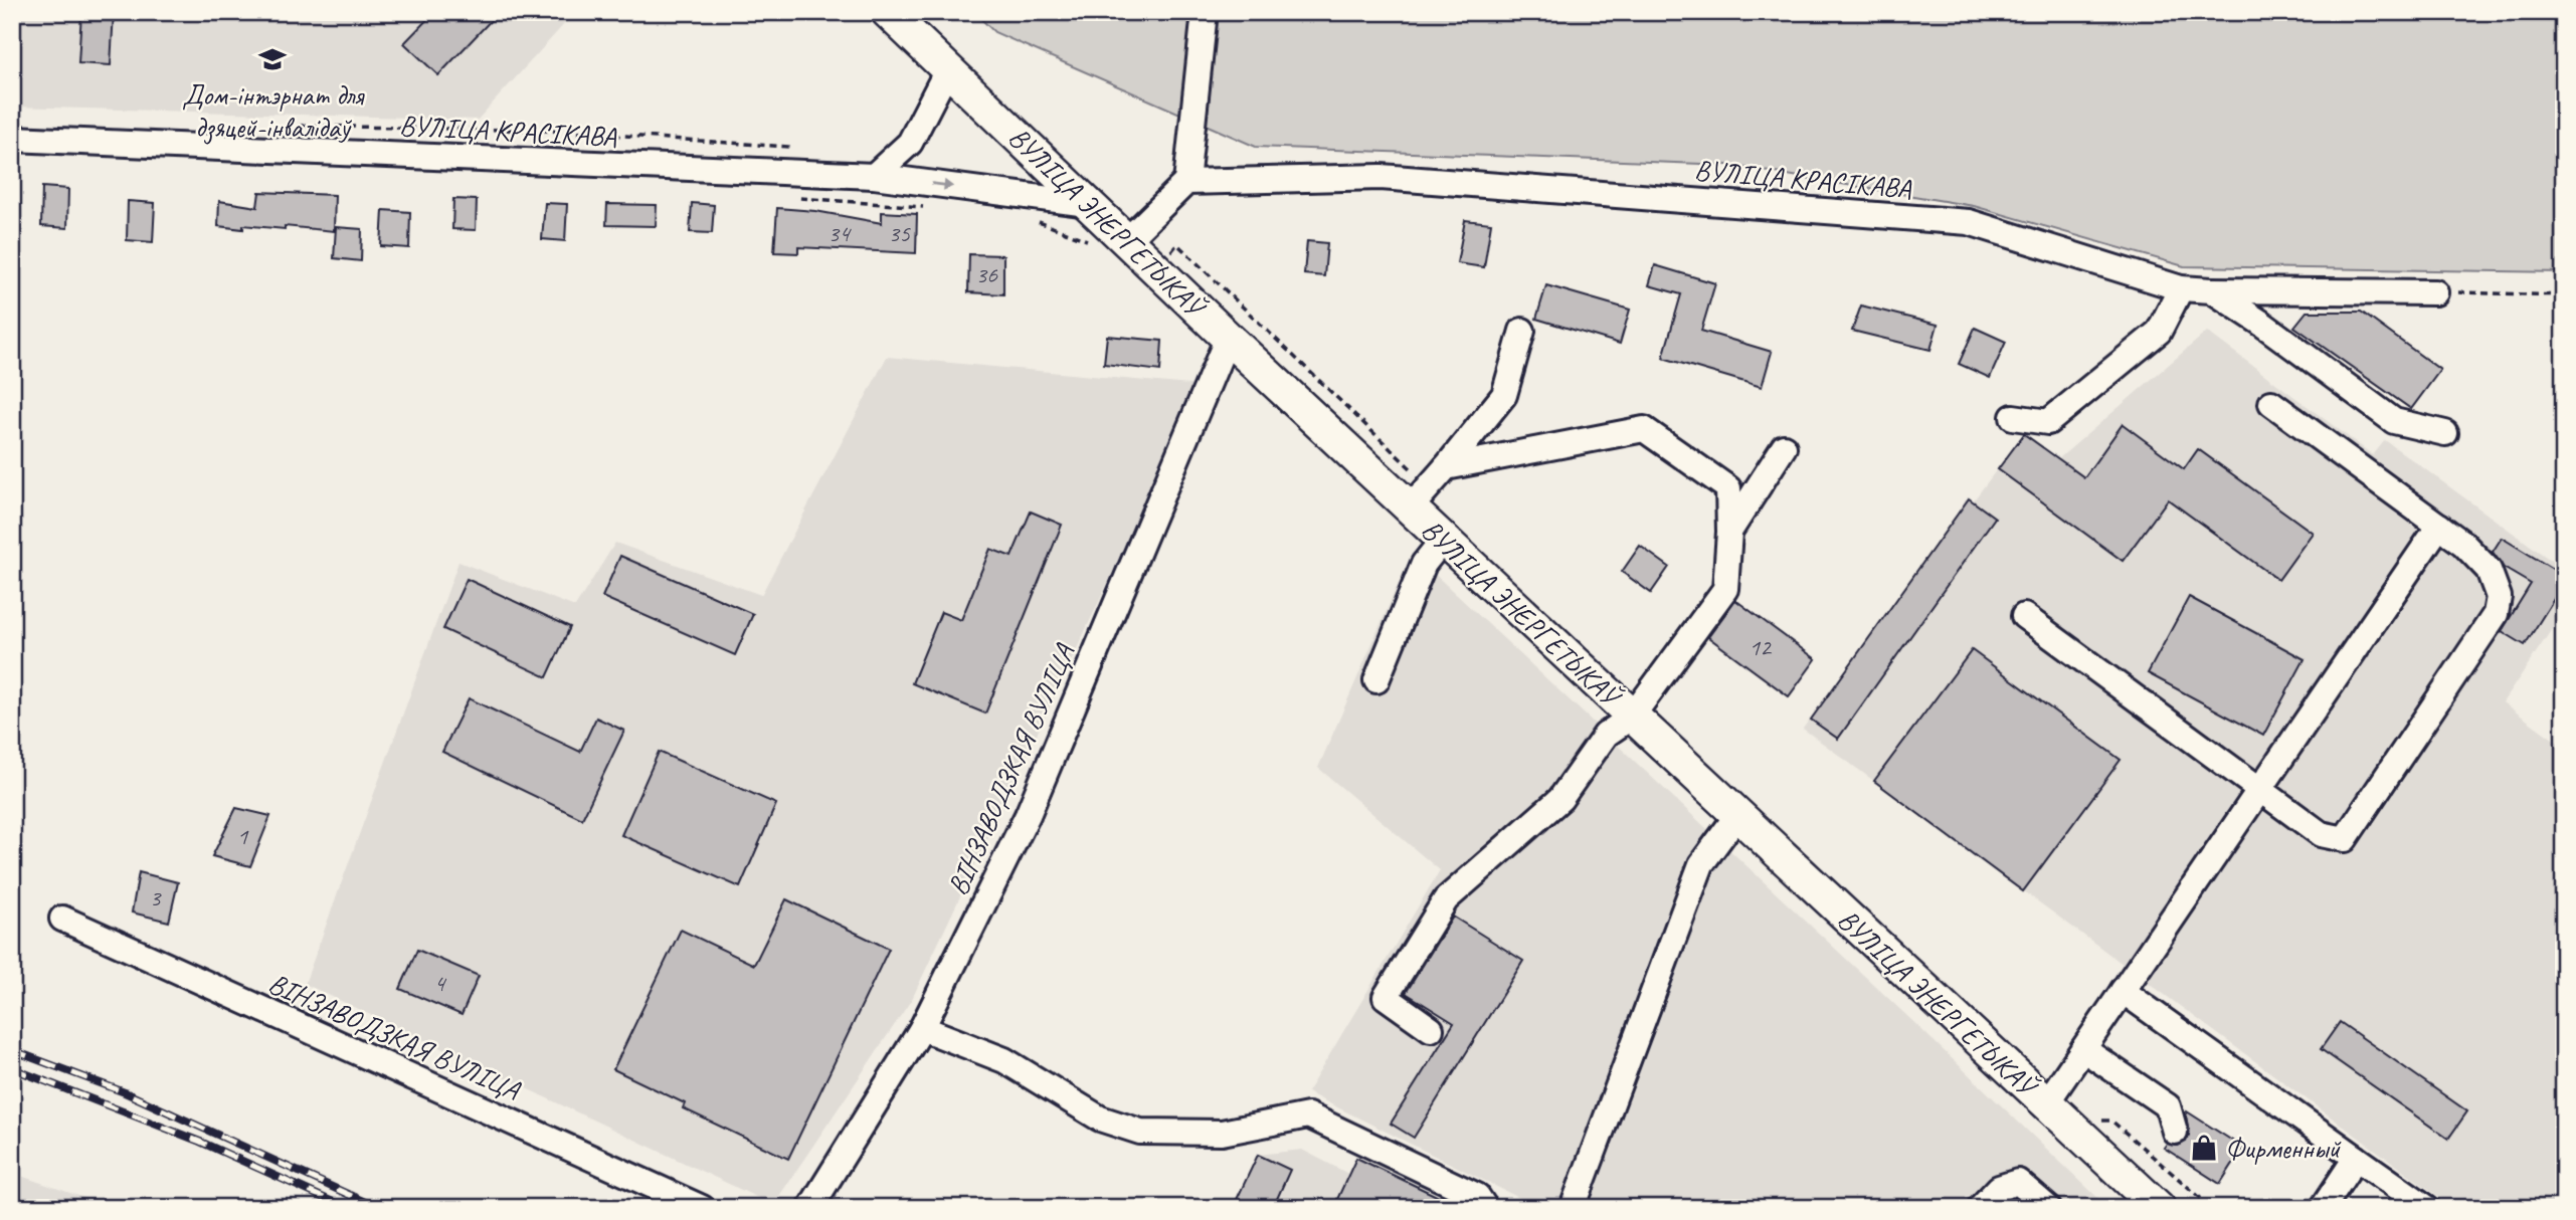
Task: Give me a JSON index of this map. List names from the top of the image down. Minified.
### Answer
{"streets":{"main road":["ВУЛІЦА ЭНЕРГЕТЫКАЎ"],"street":["ВУЛІЦА КРАСІКАВА","ВІНЗАВОДЗКАЯ ВУЛІЦА"]},"crossings":[["ВУЛІЦА КРАСІКАВА","ВУЛІЦА ЭНЕРГЕТЫКАЎ"],["ВУЛІЦА ЭНЕРГЕТЫКАЎ","ВІНЗАВОДЗКАЯ ВУЛІЦА"]],"places":{"school or university":["Дом-інтэрнат для дзяцей-інвалідаў"],"shop":["Фирменный"]},"house_numbers":["34","35","36","12","1","3","4"]}
